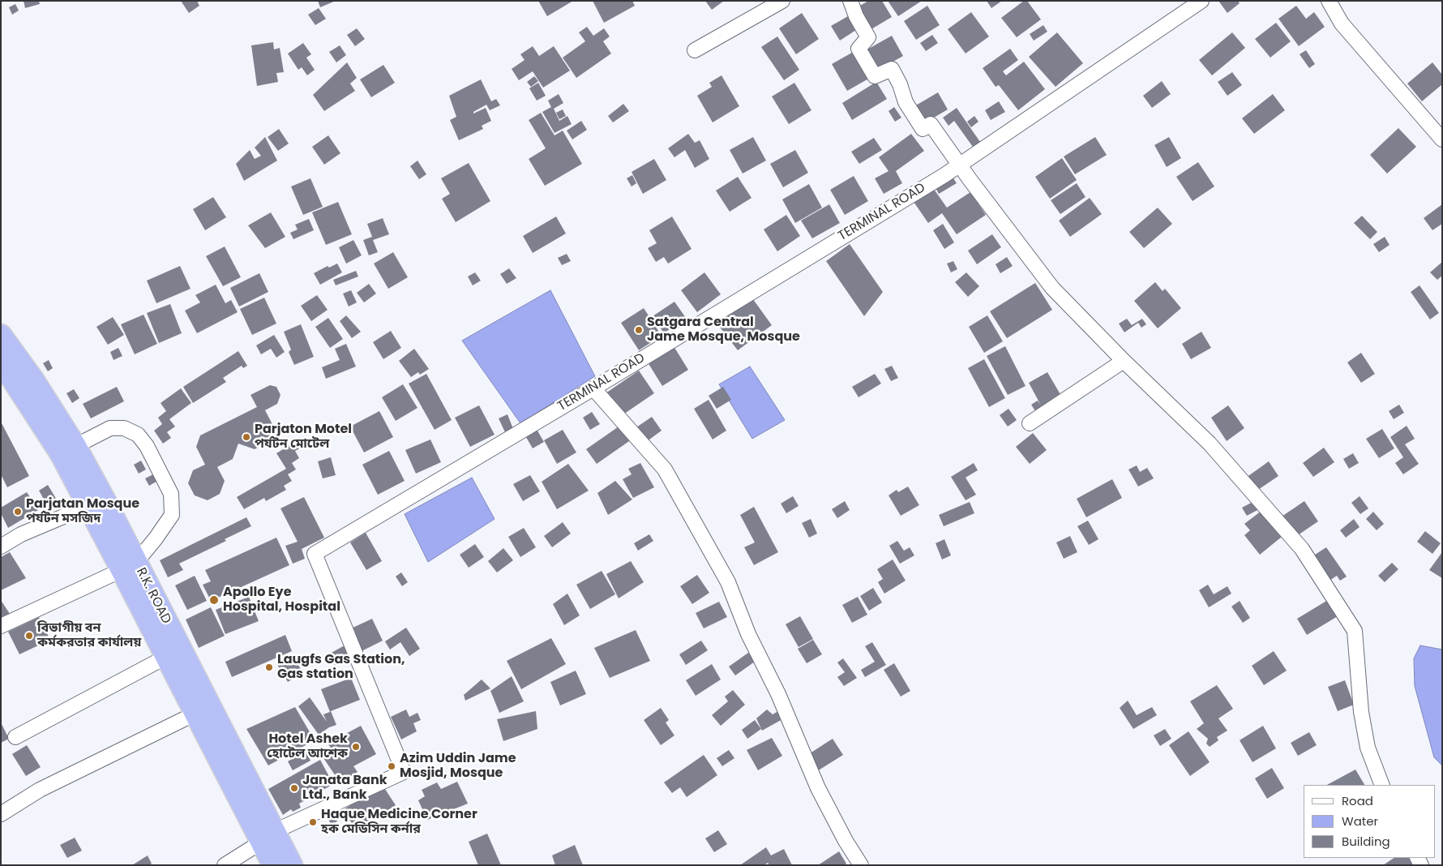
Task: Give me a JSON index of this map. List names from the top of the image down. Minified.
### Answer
{"streets":{"highway":["R.K. ROAD"],"street":["TERMINAL ROAD"]},"crossings":[["TERMINAL ROAD","R.K. ROAD"]],"places":["Satgara Central Jame Mosque, Mosque","Parjaton Motel পর্যটন মোটেল","Parjatan Mosque পর্যটন মসজিদ","Apollo Eye Hospital, Hospital","বিভাগীয় বন কর্মকরতার কার্যালয়","Laugfs Gas Station, Gas station","Hotel Ashek হোটেল আশেক","Azim Uddin Jame Mosjid, Mosque","Janata Bank Ltd., Bank","Haque Medicine Corner হক মেডিসিন কর্নার"],"legend":["Road","Water","Building"]}
